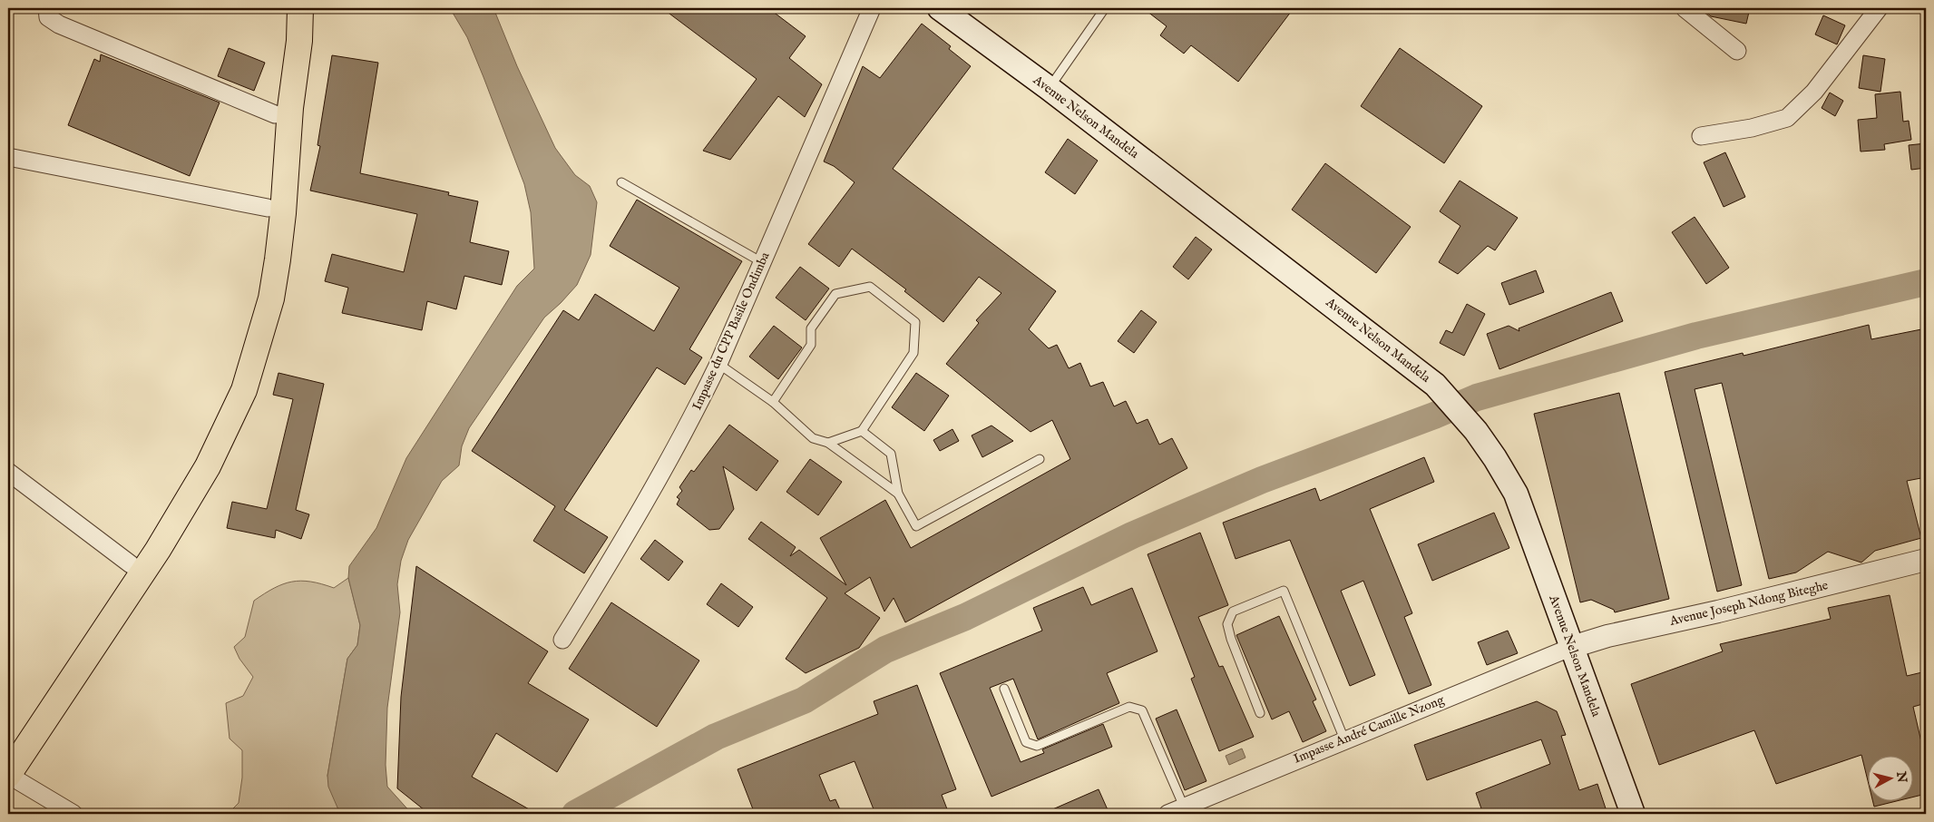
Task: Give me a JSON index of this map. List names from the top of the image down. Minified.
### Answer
{"streets":{"main road":["Avenue Nelson Mandela"],"street":["Impasse du CPP Basile Ondimba","Avenue Joseph Ndong Biteghe","Impasse André Camille Nzong"]},"crossings":[["Avenue Nelson Mandela","Avenue Joseph Ndong Biteghe"],["Avenue Nelson Mandela","Impasse André Camille Nzong"],["Avenue Joseph Ndong Biteghe","Impasse André Camille Nzong"]],"north":"right"}
